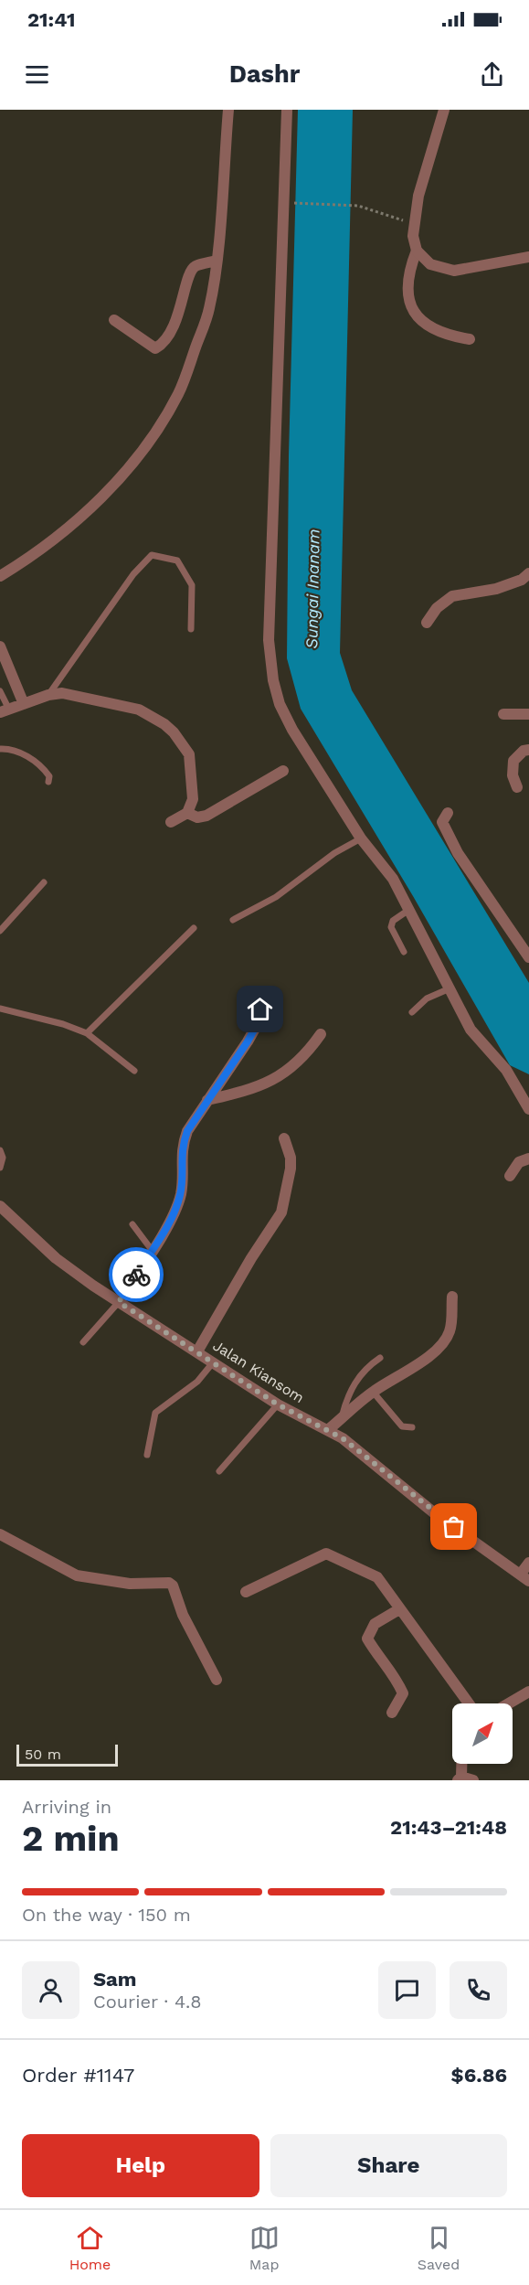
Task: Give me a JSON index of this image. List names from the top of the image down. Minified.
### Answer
{"streets":{"street":["Jalan Kiansom"]},"water":["Sungai Inanam"],"scale_bar":"50 m","north":"top right","page":{"status":"21:41","header":"Dashr","scale":"50 m","heading":["2 min","Arriving in","21:43–21:48"],"panel":["Sam","Courier · 4.8","Order #1147","$6.86"],"bar":"On the way · 150 m","buttons":["Help","Share"],"tabs":["Home","Map","Saved"]}}
